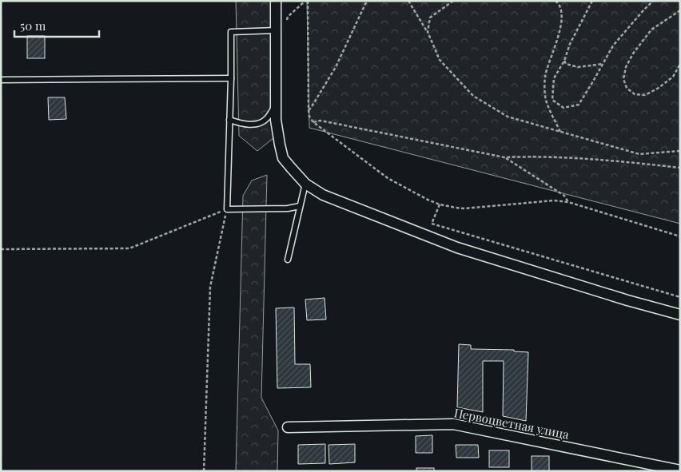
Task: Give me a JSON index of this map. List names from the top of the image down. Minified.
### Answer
{"streets":{"street":["Первоцветная улица"]},"scale_bar":"50 m"}
